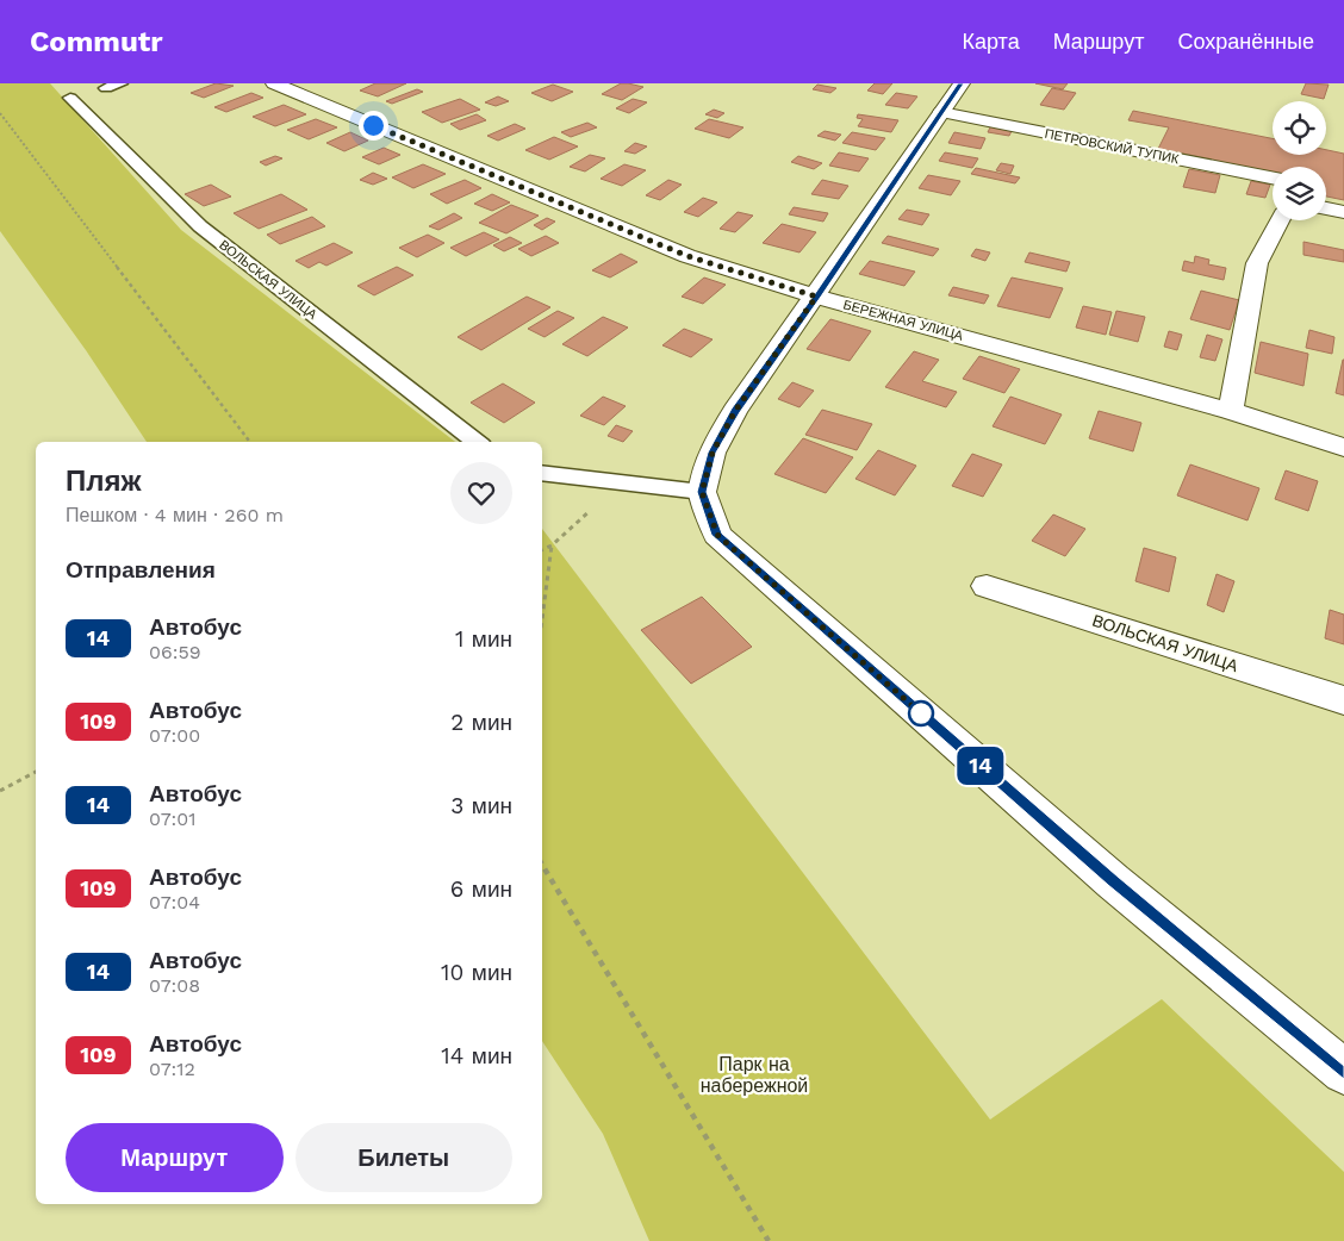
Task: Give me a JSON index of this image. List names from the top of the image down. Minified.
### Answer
{"streets":{"street":["ПЕТРОВСКИЙ ТУПИК","ВОЛЬСКАЯ УЛИЦА","БЕРЕЖНАЯ УЛИЦА"]},"parks":["Парк на набережной"],"lines":["bus line 14"],"page":{"header":"Commutr","nav":["Карта","Маршрут","Сохранённые"],"on_map":"14","heading":[["Пляж","Пешком · 4 мин · 260 m"],"Отправления"],"list":[{"mark":"14","name":"Автобус","note":"06:59","value":"1 мин"},{"mark":"109","name":"Автобус","note":"07:00","value":"2 мин"},{"mark":"14","name":"Автобус","note":"07:01","value":"3 мин"},{"mark":"109","name":"Автобус","note":"07:04","value":"6 мин"},{"mark":"14","name":"Автобус","note":"07:08","value":"10 мин"},{"mark":"109","name":"Автобус","note":"07:12","value":"14 мин"}],"buttons":["Маршрут","Билеты"]}}
